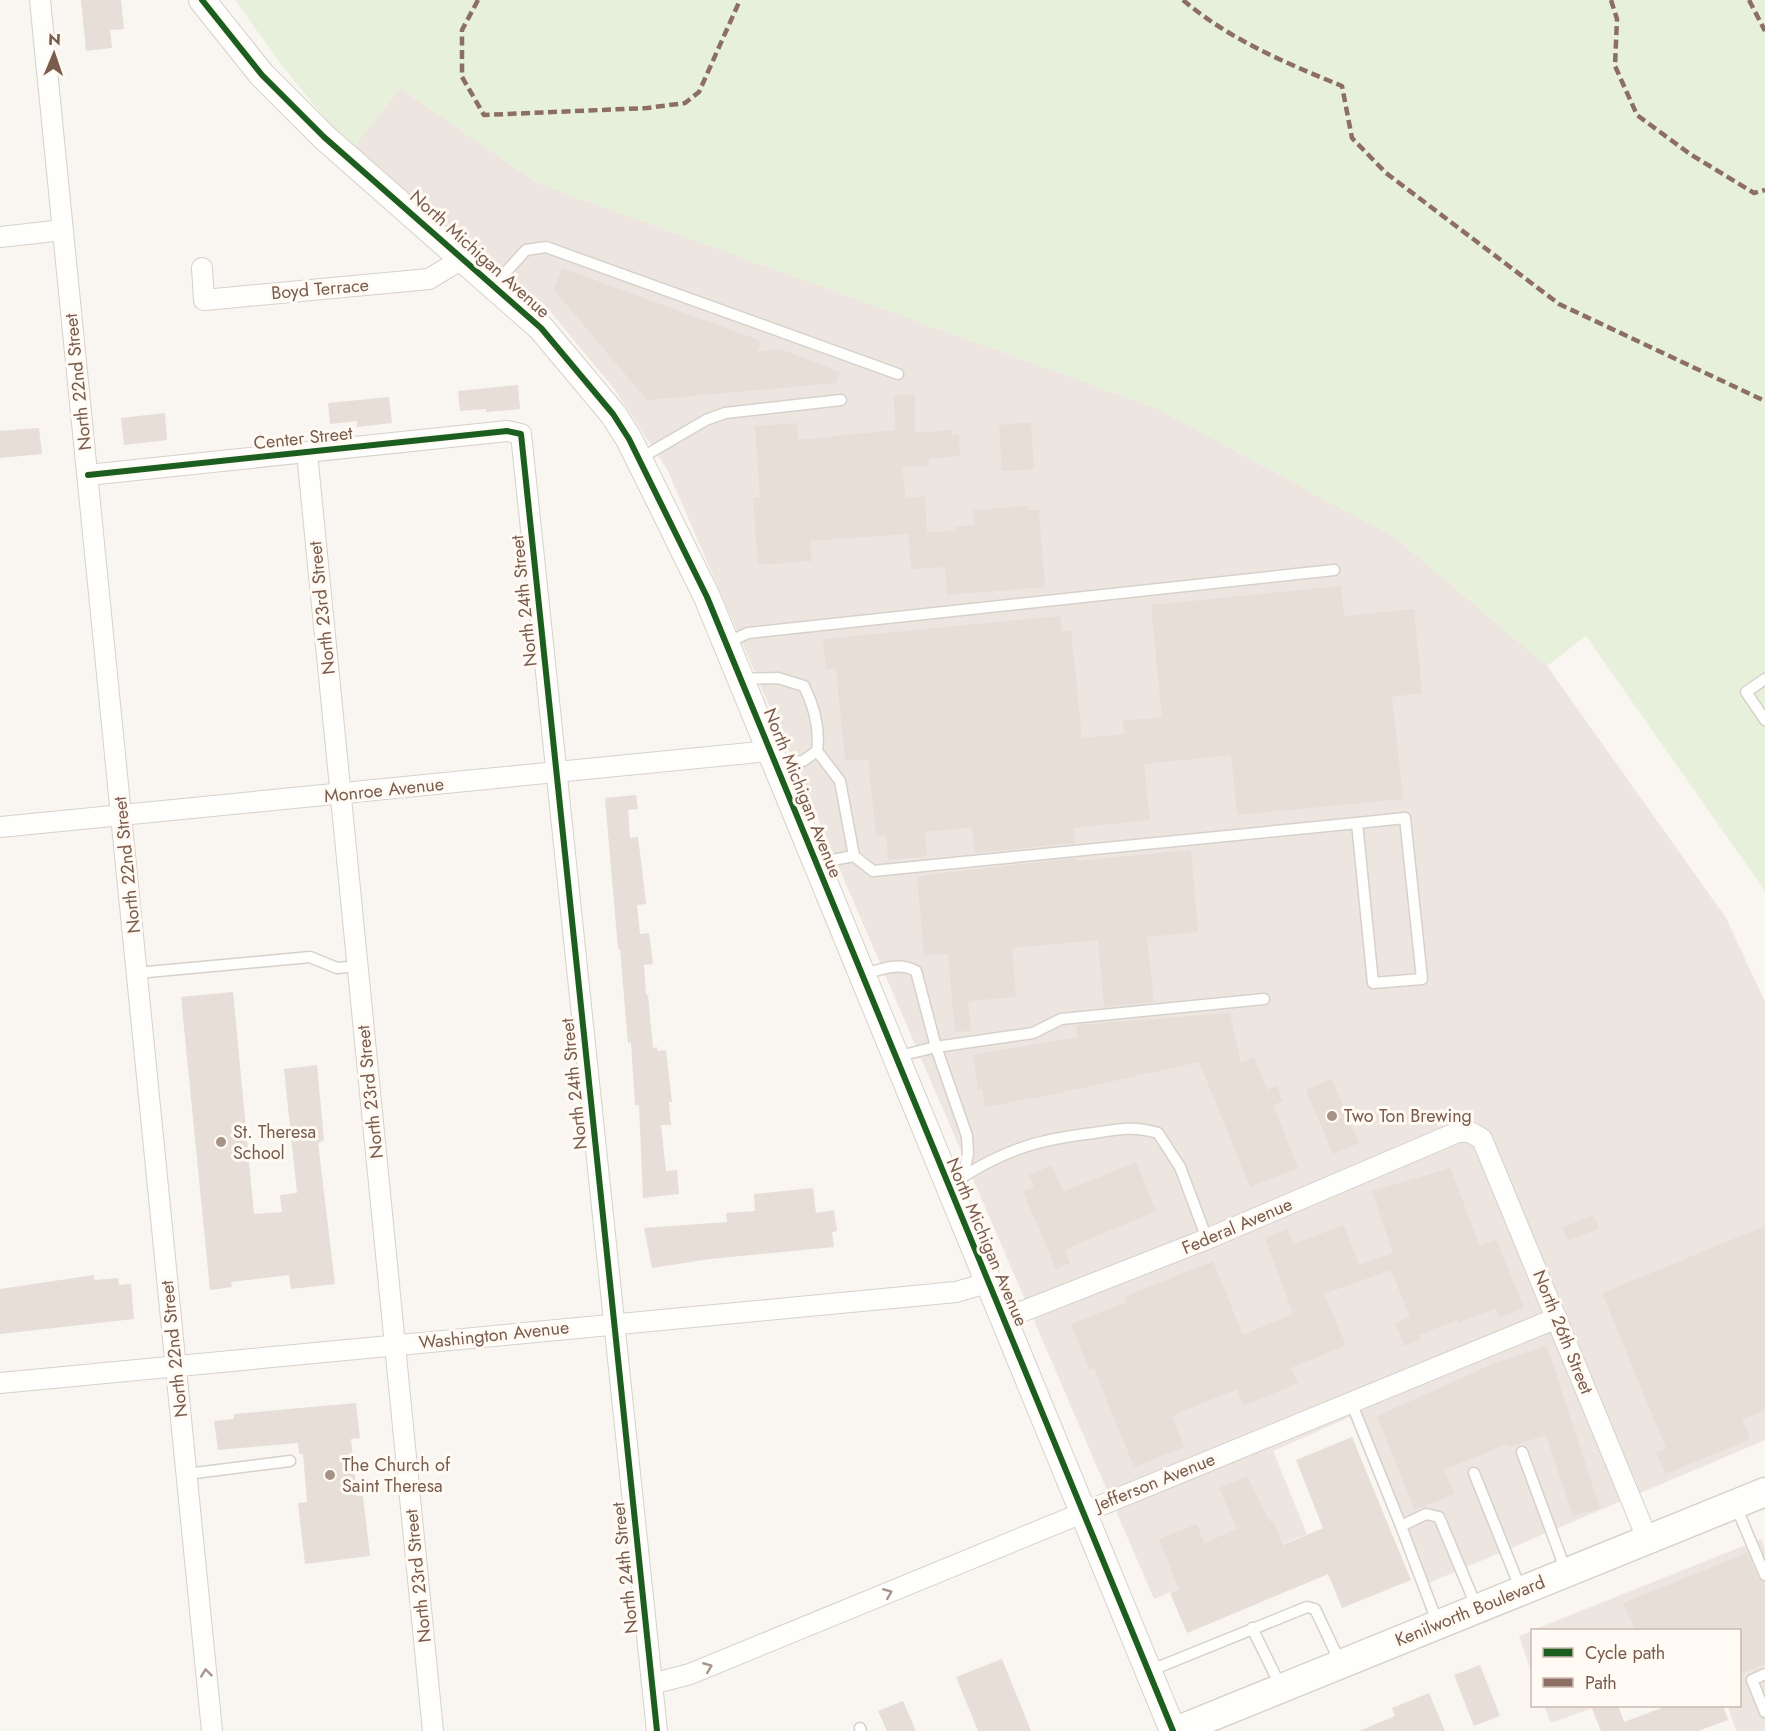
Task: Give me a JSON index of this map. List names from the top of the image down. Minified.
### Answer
{"streets":{"main road":["Kenilworth Boulevard"],"street":["North Michigan Avenue","Boyd Terrace","North 22nd Street","Center Street","North 24th Street","North 23rd Street","Monroe Avenue","Federal Avenue","North 26th Street","Washington Avenue","Jefferson Avenue"]},"crossings":[["North Michigan Avenue","Boyd Terrace"],["North Michigan Avenue","Monroe Avenue"],["North Michigan Avenue","Federal Avenue"],["North Michigan Avenue","Washington Avenue"],["North Michigan Avenue","Jefferson Avenue"],["North Michigan Avenue","Kenilworth Boulevard"],["North 22nd Street","Center Street"],["North 22nd Street","Monroe Avenue"],["North 22nd Street","Washington Avenue"],["Center Street","North 24th Street"],["Center Street","North 23rd Street"],["North 24th Street","Monroe Avenue"],["North 24th Street","Washington Avenue"],["North 24th Street","Jefferson Avenue"],["North 23rd Street","Monroe Avenue"],["North 23rd Street","Washington Avenue"],["Federal Avenue","North 26th Street"],["North 26th Street","Jefferson Avenue"],["North 26th Street","Kenilworth Boulevard"]],"one_way":["Jefferson Avenue"],"places":["Two Ton Brewing","St. Theresa School","The Church of Saint Theresa"],"legend":["Cycle path","Path"],"north":"top"}
